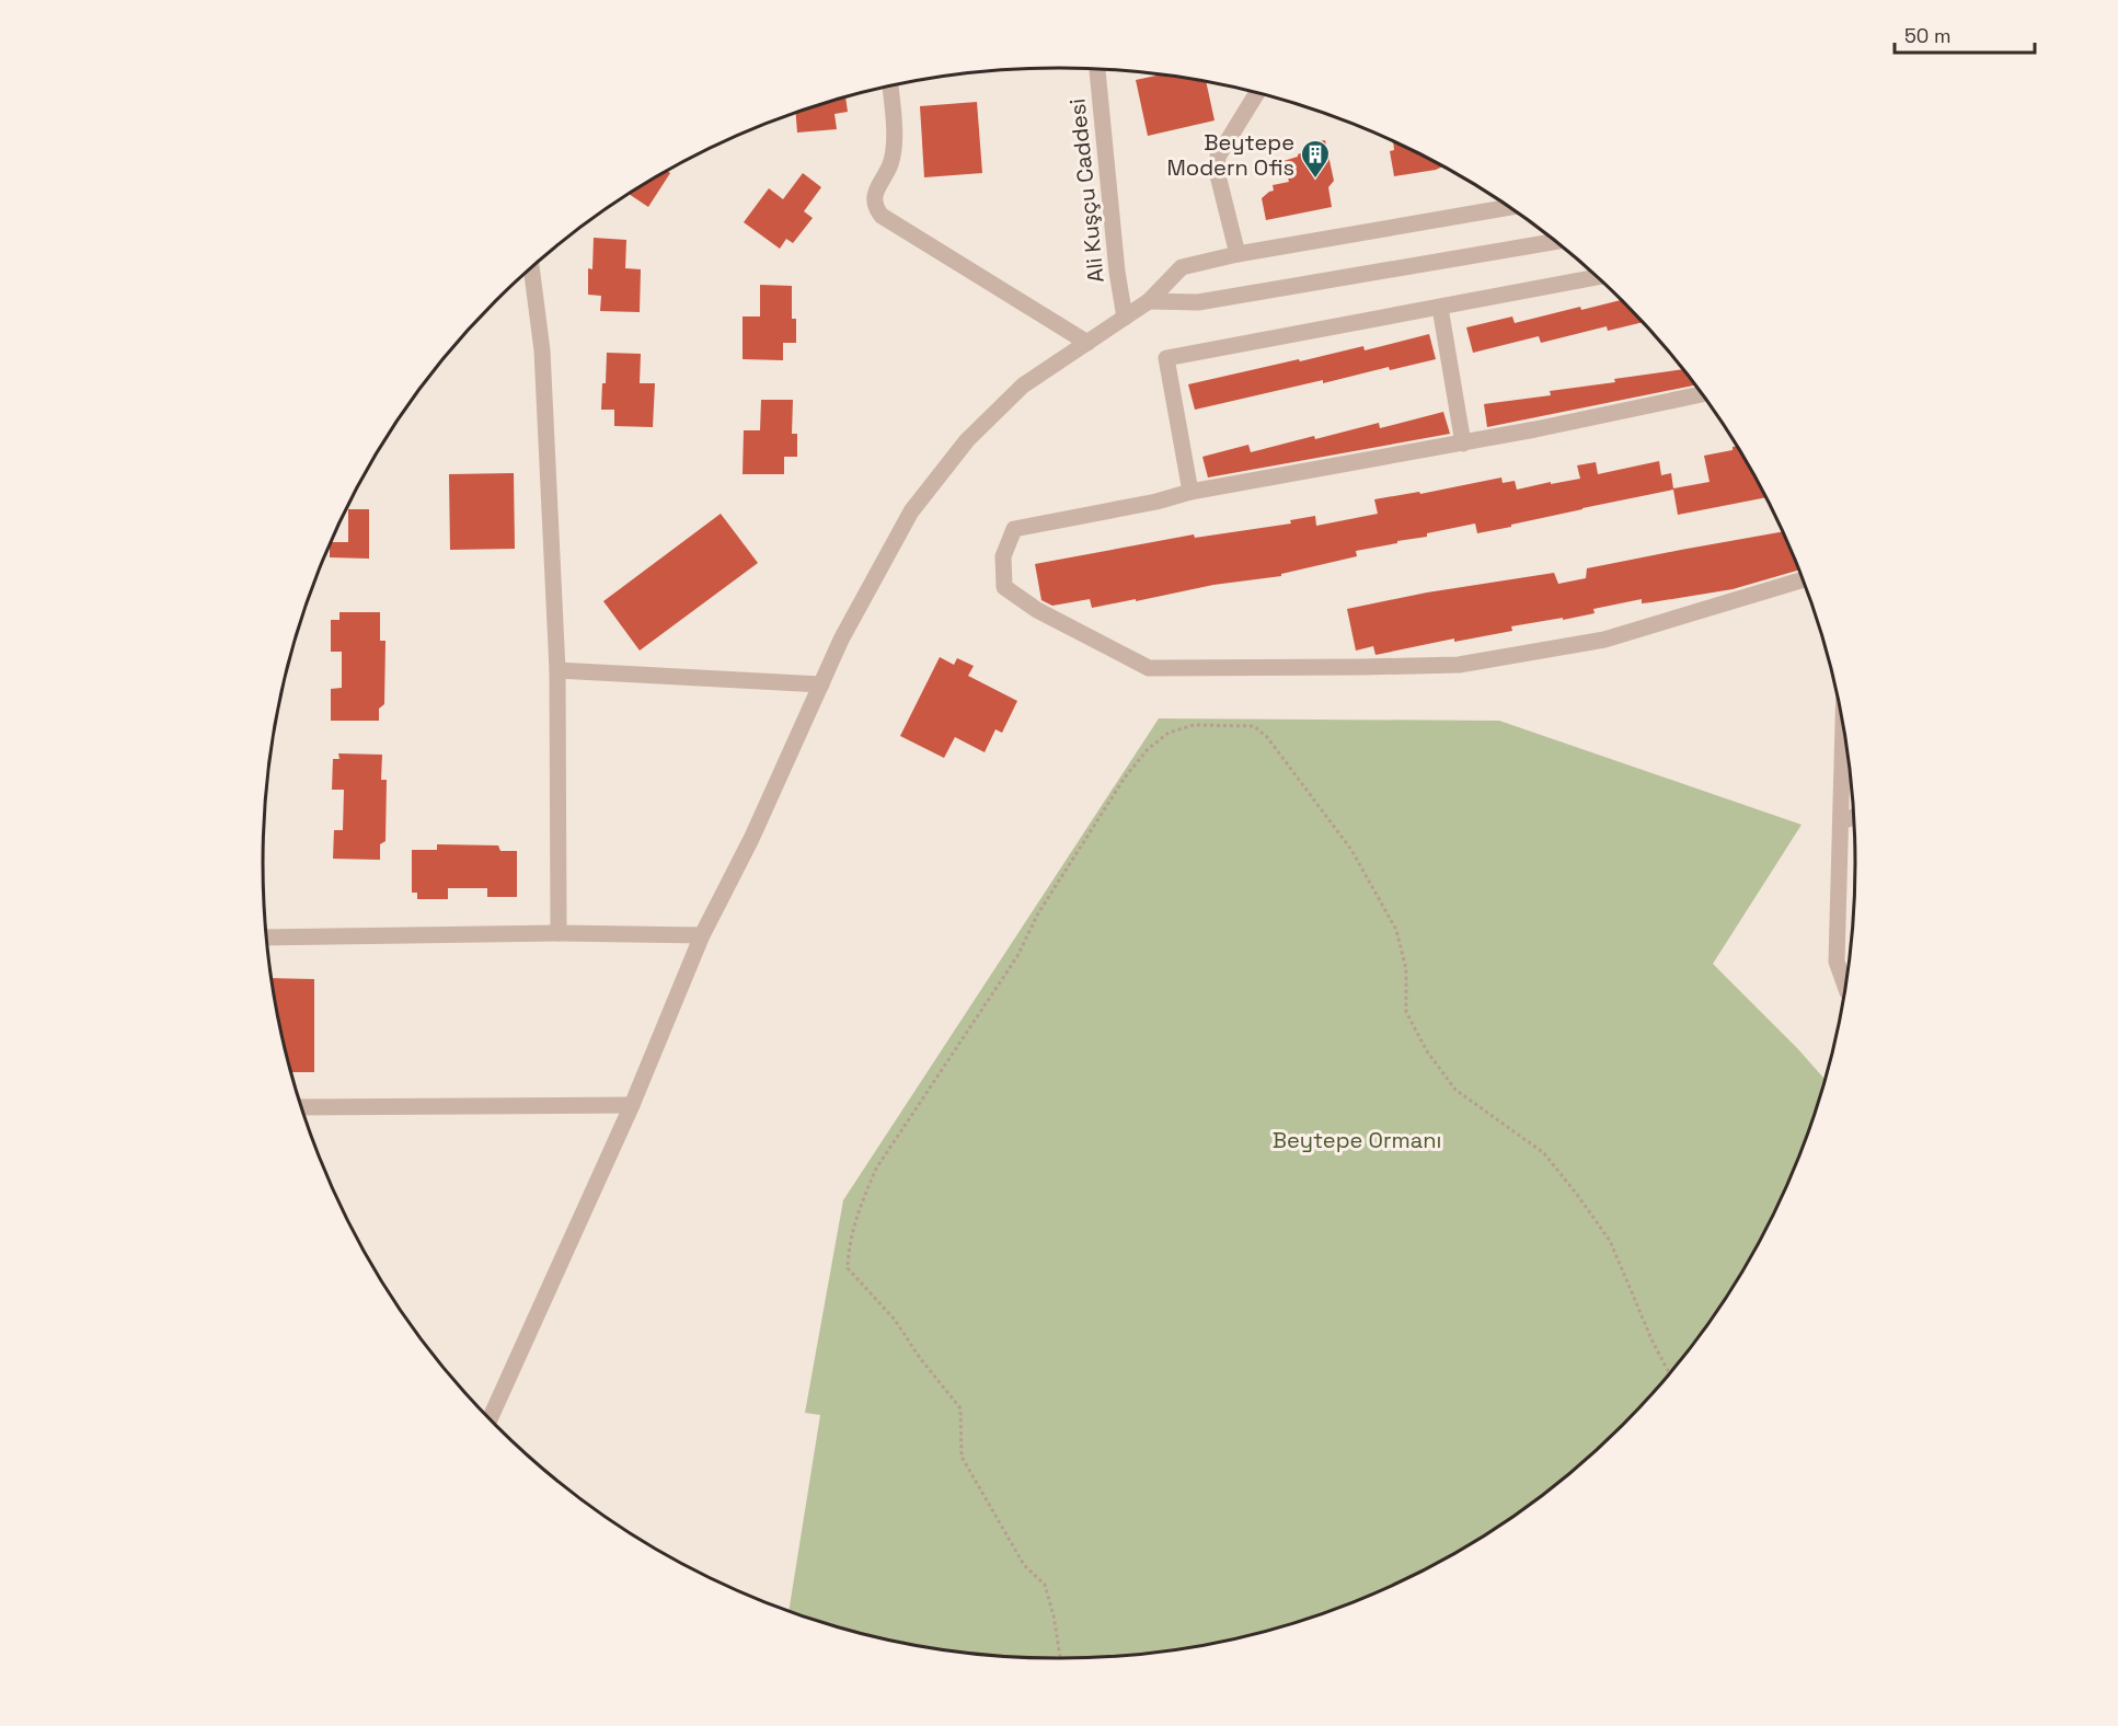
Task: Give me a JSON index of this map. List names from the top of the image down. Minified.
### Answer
{"streets":{"street":["Ali Kuşçu Caddesi"]},"parks":["Beytepe Ormanı"],"places":{"building":["Beytepe Modern Ofis"]},"scale_bar":"50 m"}
